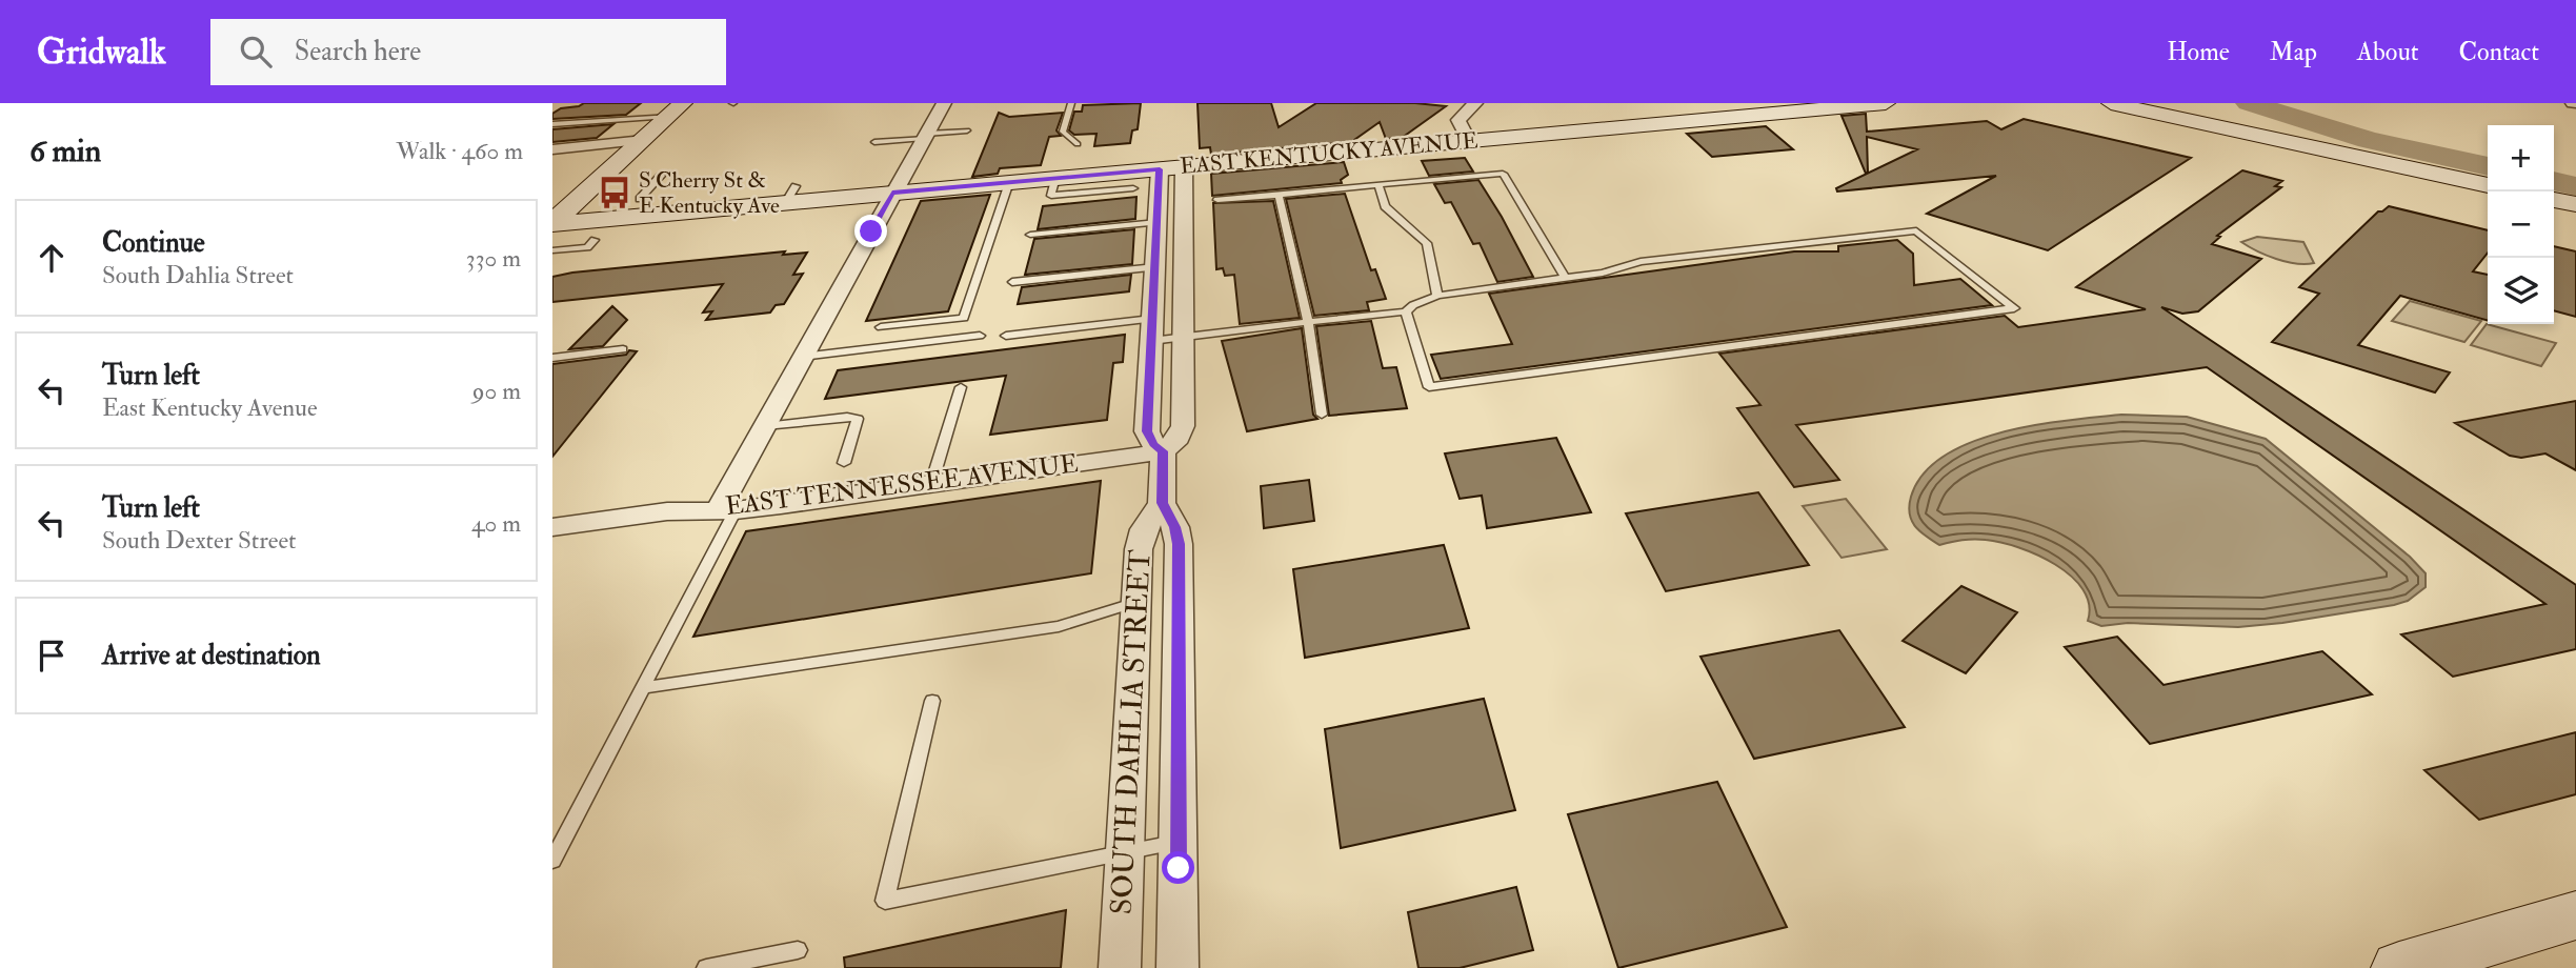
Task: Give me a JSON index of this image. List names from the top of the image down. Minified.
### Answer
{"streets":{"street":["EAST KENTUCKY AVENUE","EAST TENNESSEE AVENUE","SOUTH DAHLIA STREET"]},"crossings":[["EAST KENTUCKY AVENUE","SOUTH DAHLIA STREET"],["EAST TENNESSEE AVENUE","SOUTH DAHLIA STREET"]],"places":{"bus stop":["S Cherry St & E Kentucky Ave"]},"page":{"header":"Gridwalk","search":"Search here","nav":["Home","Map","About","Contact"],"heading":["6 min","Walk · 460 m"],"map_buttons":["+","−"],"list":[["Continue","South Dahlia Street","330 m"],["Turn left","East Kentucky Avenue","90 m"],["Turn left","South Dexter Street","40 m"],"Arrive at destination"]}}
